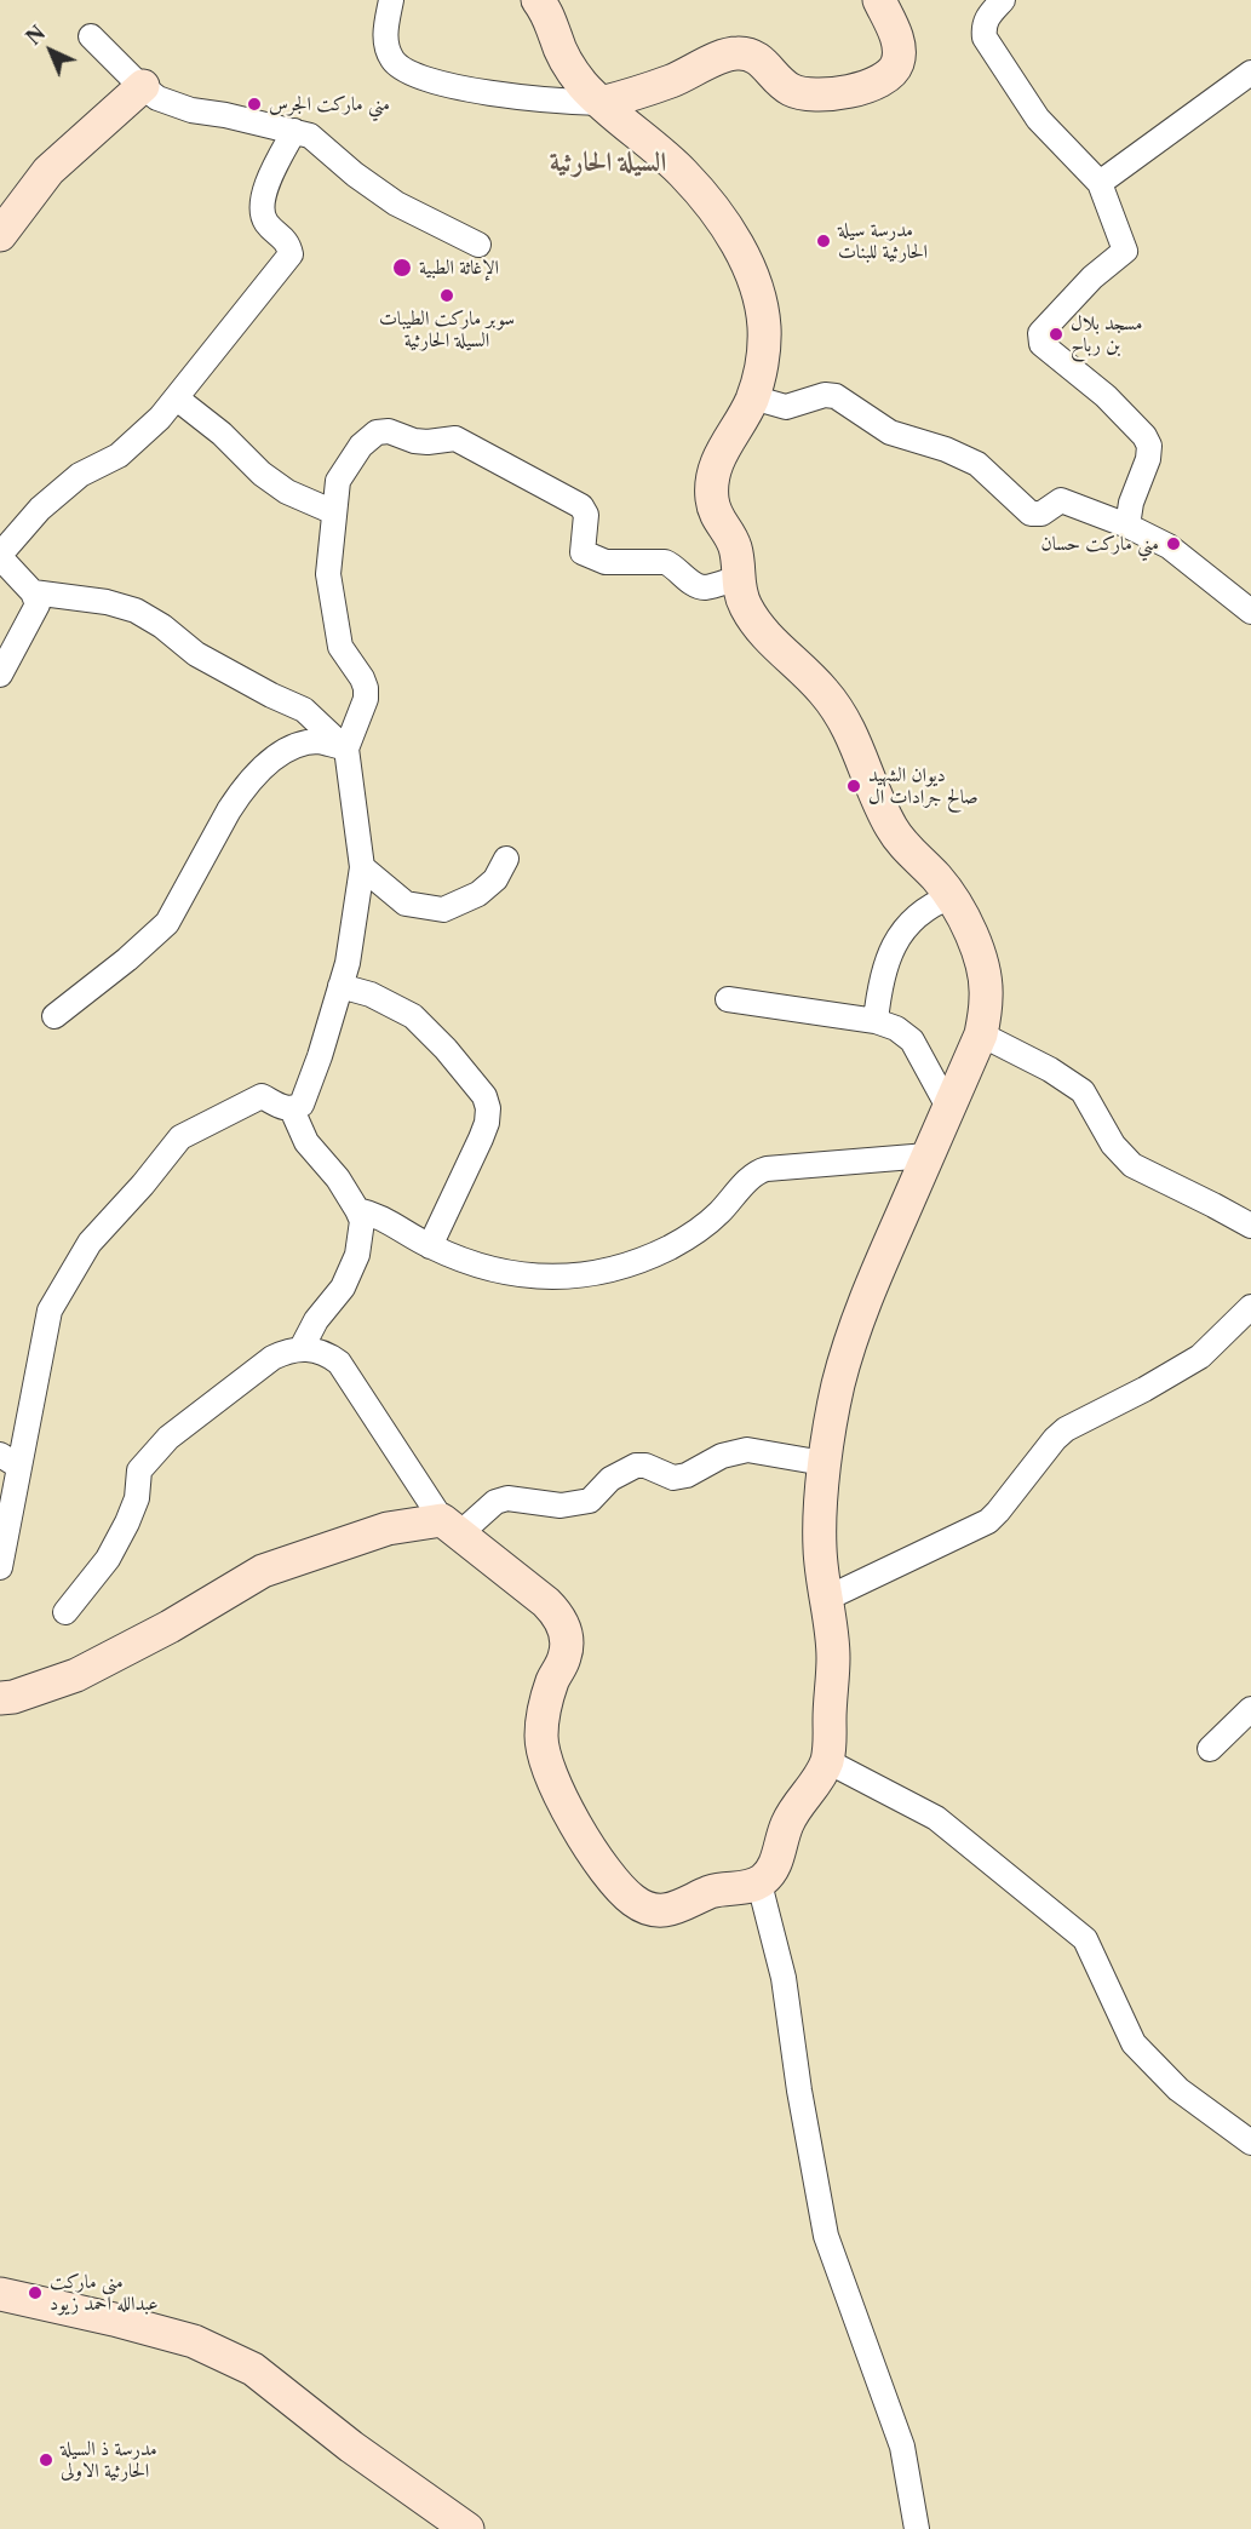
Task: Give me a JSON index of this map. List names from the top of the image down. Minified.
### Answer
{"districts":["السيلة الحارثية"],"places":["مني ماركت الجرس","مدرسة سيلة الحارثية للبنات","الإغاثة الطبية","سوبر ماركت الطيبات السيلة الحارثية","مسجد بلال بن رباح","مني ماركت حسان","ديوان الشهيد صالح جرادات ال","مني ماركت عبدالله احمد زيود","مدرسة ذ السيلة الحارثية الاولى"],"north":"top left"}
